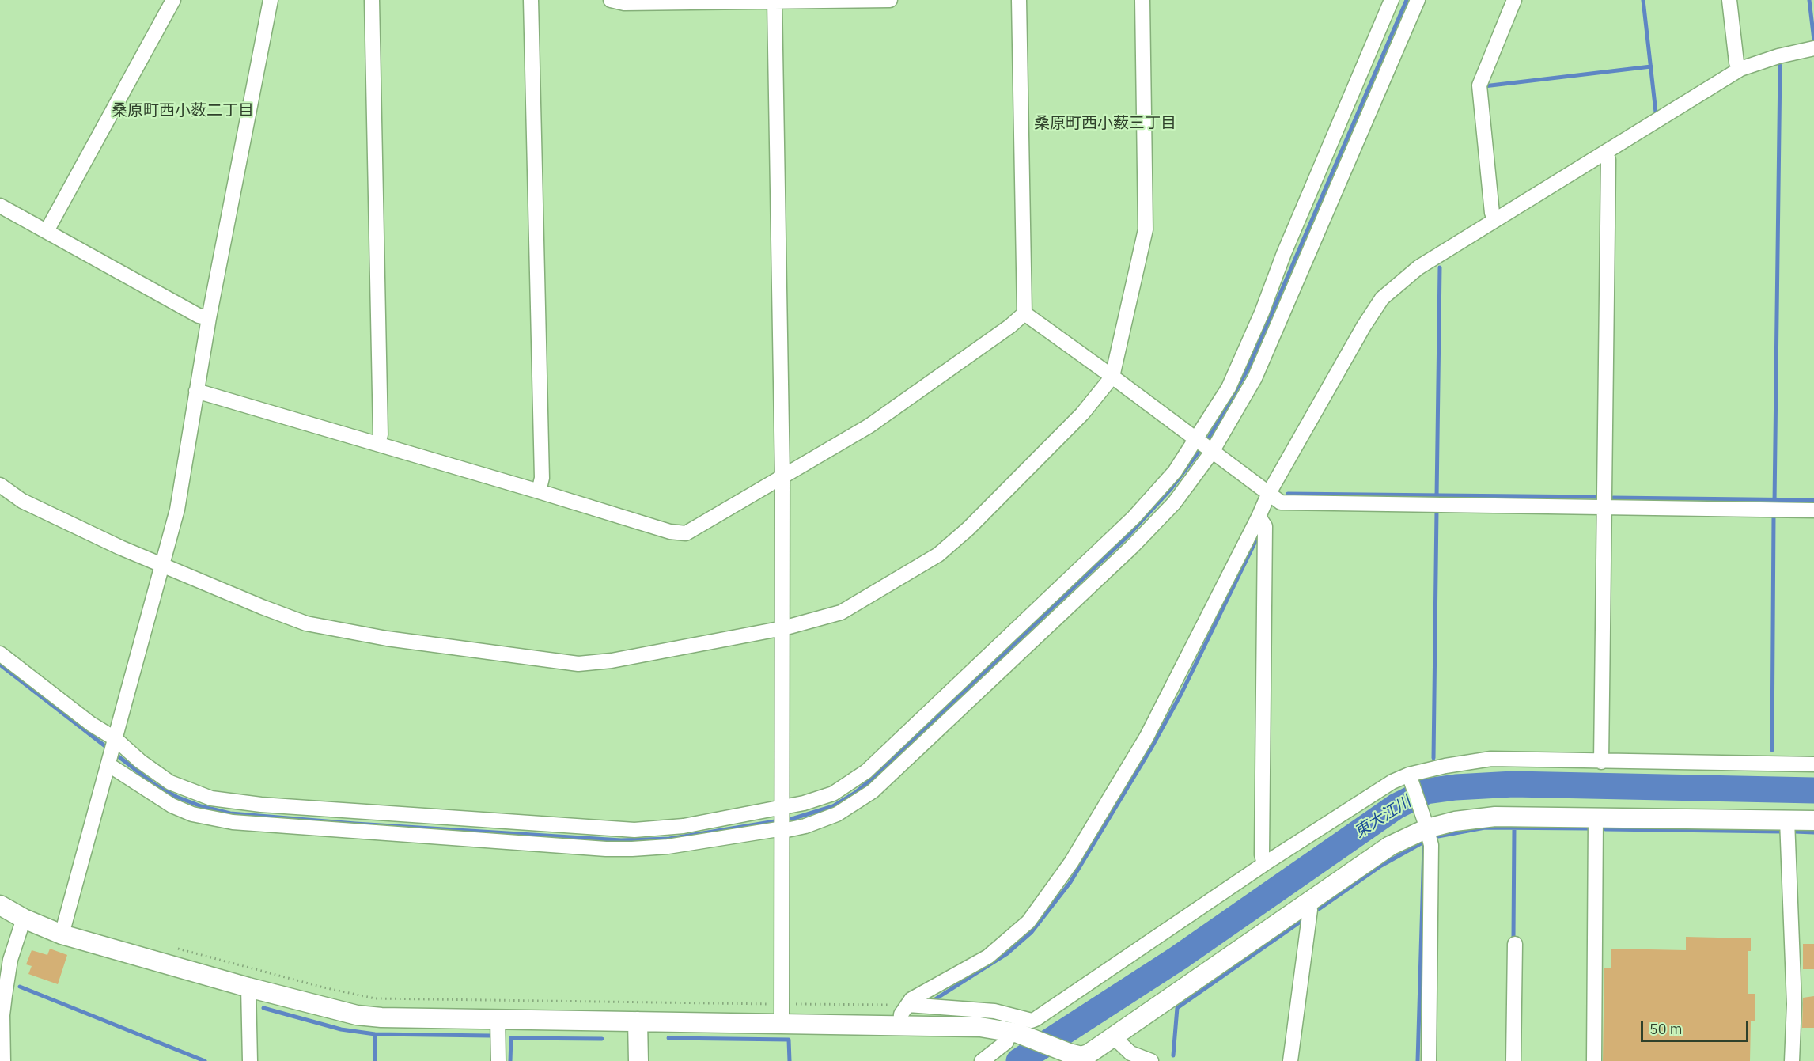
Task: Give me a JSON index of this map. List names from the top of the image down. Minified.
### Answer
{"districts":["桑原町西小薮二丁目","桑原町西小薮三丁目"],"water":["東大江川"],"scale_bar":"50 m"}
